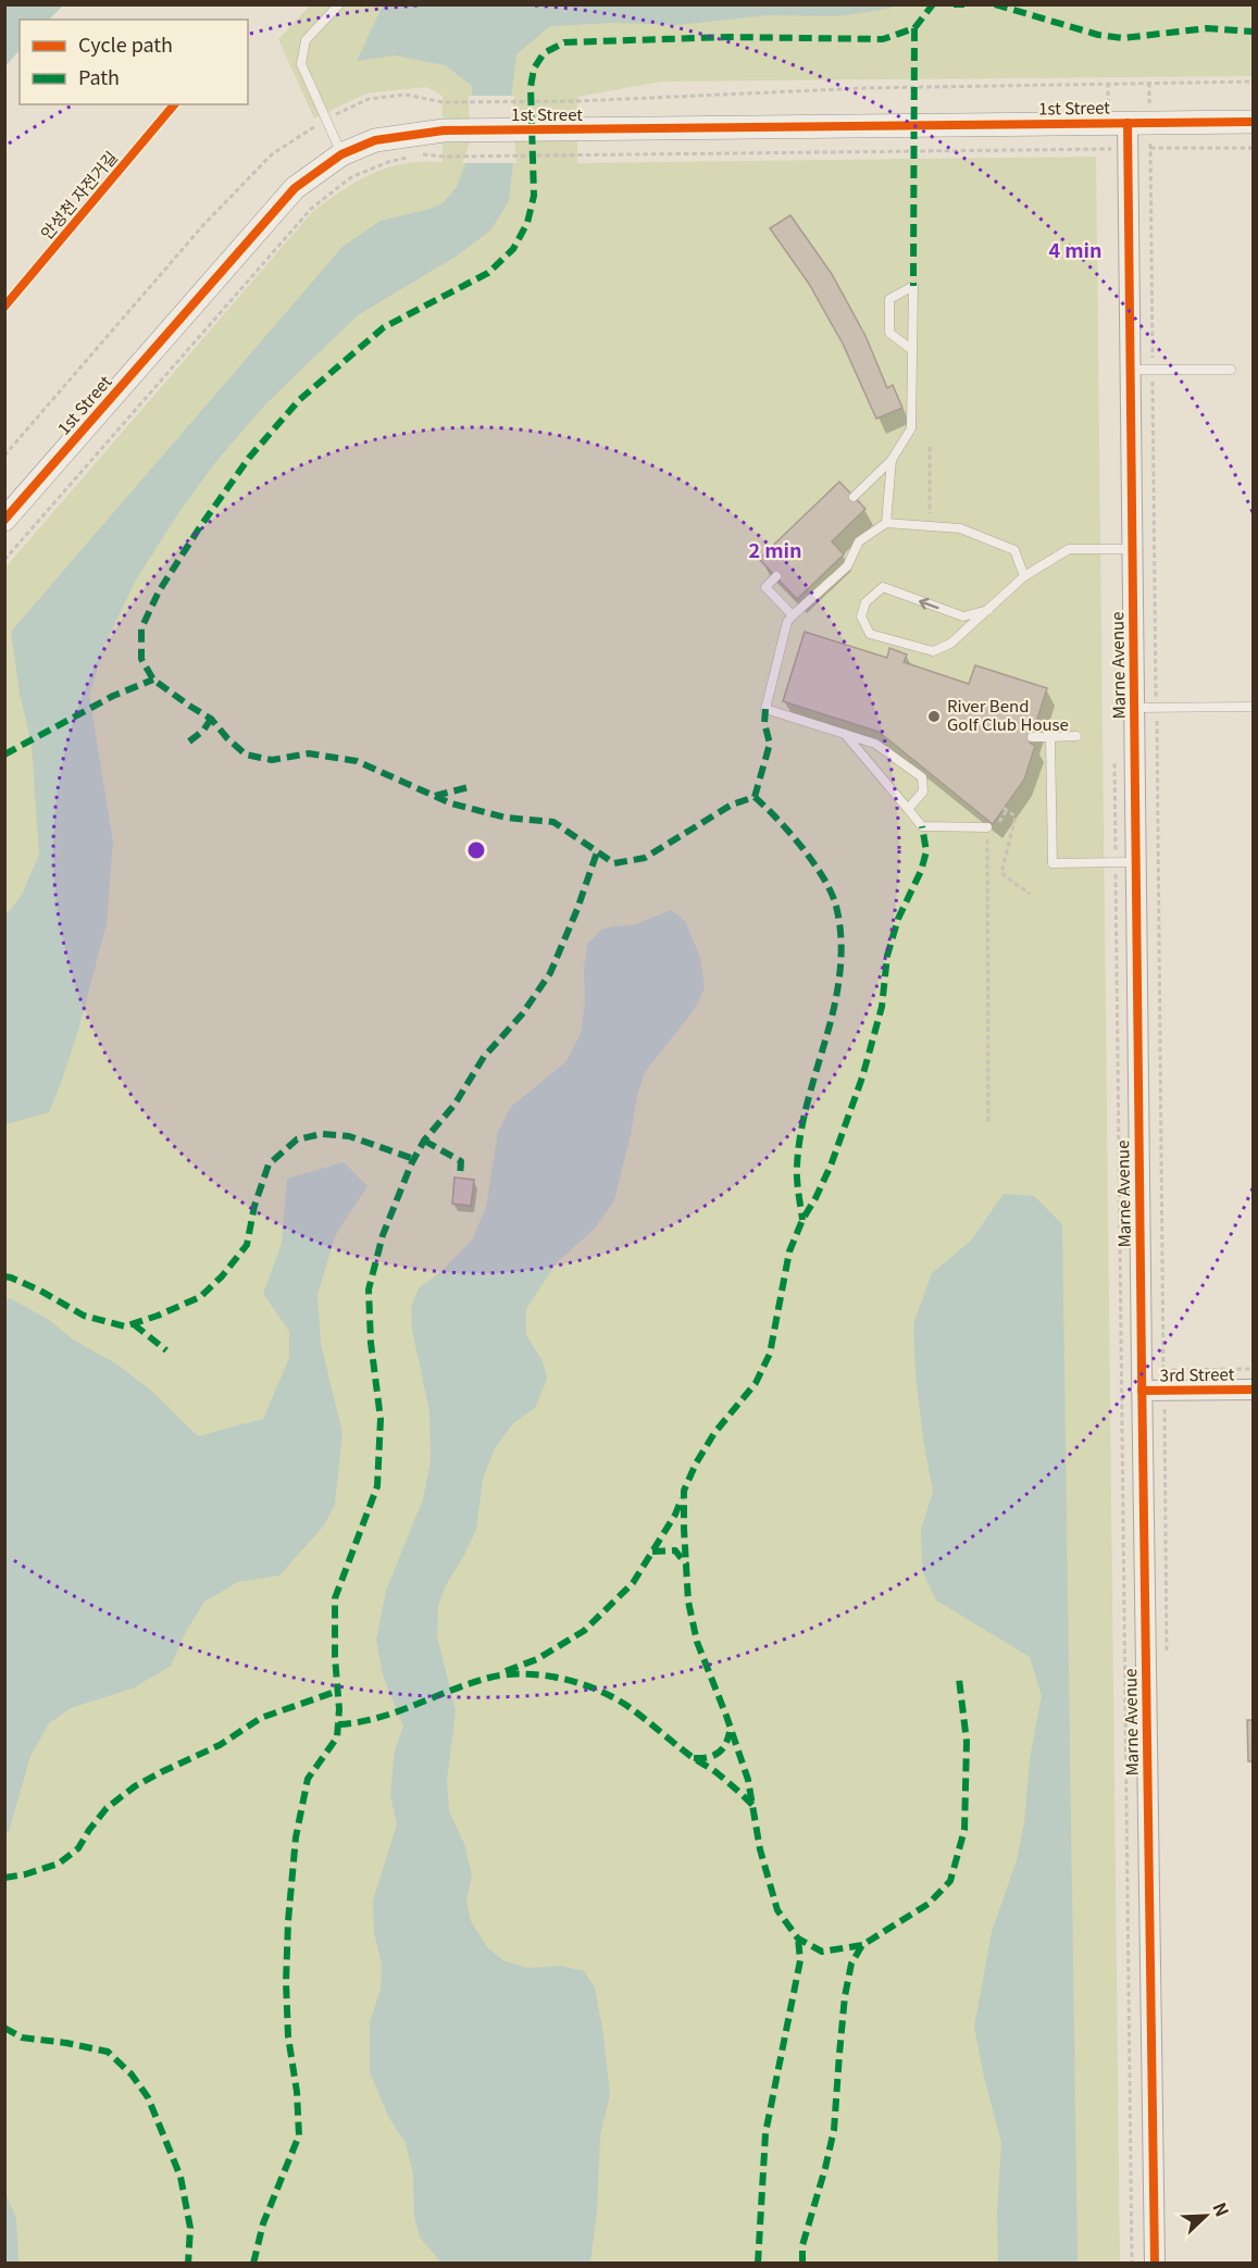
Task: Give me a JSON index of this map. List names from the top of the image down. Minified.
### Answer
{"streets":{"main road":["1st Street"],"street":["Marne Avenue","3rd Street"],"cycle path":["안성천 자전거길"]},"crossings":[["1st Street","Marne Avenue"],["Marne Avenue","3rd Street"]],"places":["River Bend Golf Club House"],"legend":["Cycle path","Path"],"north":"top right","rings":["4 min","2 min"]}
